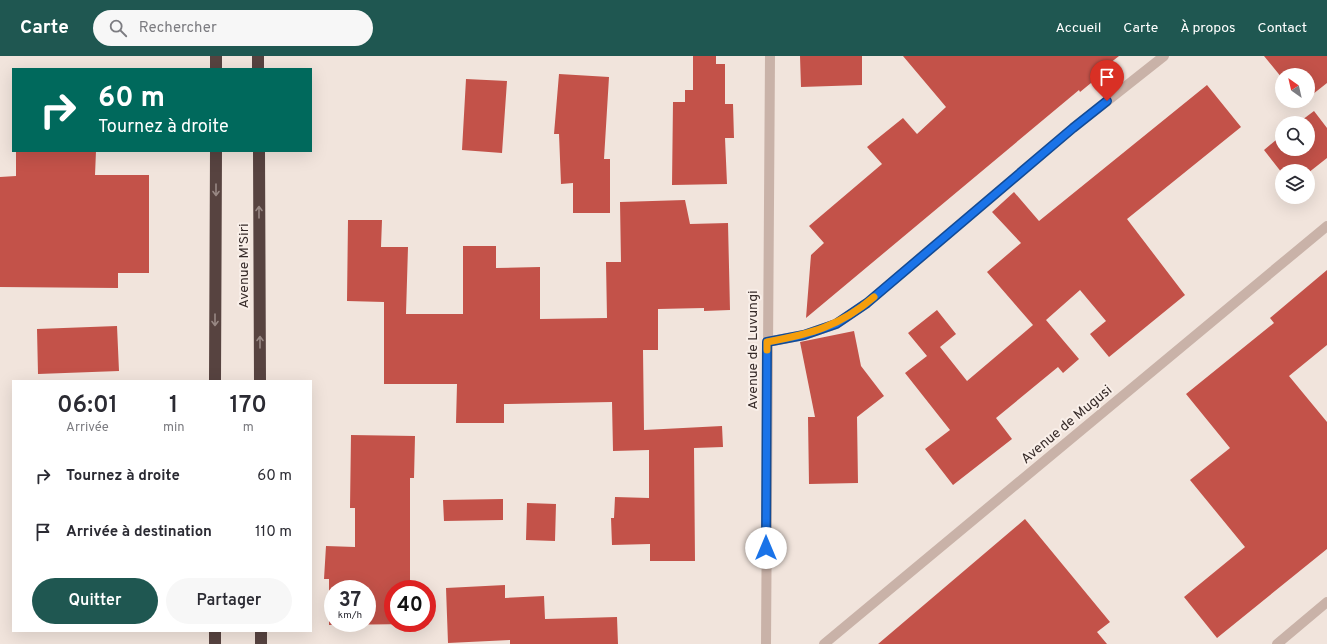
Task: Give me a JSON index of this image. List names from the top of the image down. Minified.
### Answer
{"streets":{"highway":["Avenue M'Siri"],"street":["Avenue de Luvungi","Avenue de Mugusi"]},"north":"top left","page":{"header":"Carte","search":"Rechercher","nav":["Accueil","Carte","À propos","Contact"],"turn":["60 m","Tournez à droite"],"eta":["06:01","Arrivée","1","min","170","m"],"list":[{"name":"Tournez à droite","value":"60 m"},{"name":"Arrivée à destination","value":"110 m"}],"buttons":["Quitter","Partager"],"speed":"37 km/h","limit":"40"}}
